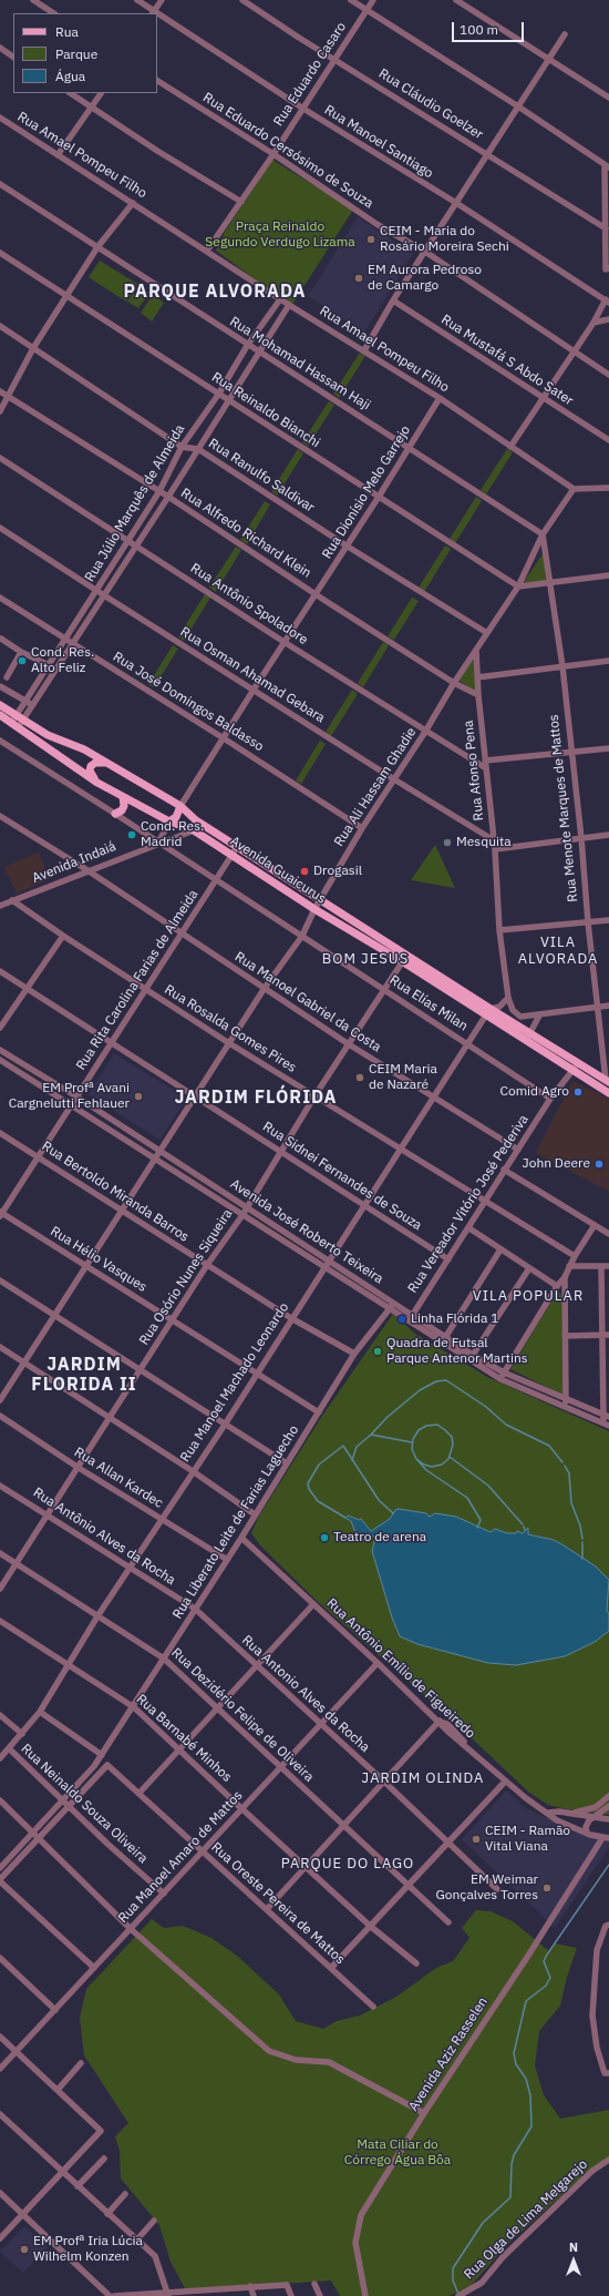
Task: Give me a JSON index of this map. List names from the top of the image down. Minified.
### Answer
{"streets":{"main road":["Avenida Guaicurus"],"street":["Rua Eduardo Casaro","Rua Cláudio Goelzer","Rua Manoel Santiago","Rua Eduardo Cersósimo de Souza","Rua Amael Pompeu Filho","Rua Mustafá S Abdo Sater","Rua Mohamad Hassam Haji","Rua Reinaldo Bianchi","Rua Ranulfo Saldivar","Rua Dionísio Melo Garrejo","Rua Júlio Marquês de Almeida","Rua Alfredo Richard Klein","Rua Antônio Spoladore","Rua Osman Ahamad Gebara","Rua José Domingos Baldasso","Rua Afonso Pena","Rua Ali Hassam Ghadie","Rua Menote Marques de Mattos","Avenida Indaiá","Rua Rita Carolina Farias de Almeida","Rua Manoel Gabriel da Costa","Rua Elías Milan","Rua Rosalda Gomes Pires","Rua Sidnei Fernandes de Souza","Rua Bertoldo Miranda Barros","Rua Vereador Vitório José Pederiva","Avenida José Roberto Teixeira","Rua Hélio Vasques","Rua Osório Nunes Siqueira","Rua Manoel Machado Leonardo","Rua Allan Kardec","Rua Liberato Leite de Farias Laguecho","Rua Antônio Alves da Rocha","Rua Antônio Emílio de Figueiredo","Rua Antonio Alves da Rocha","Rua Dezidério Felipe de Oliveira","Rua Barnabé Minhos","Rua Neinaldo Souza Oliveira","Rua Manoel Amaro de Mattos","Rua Oreste Pereira de Mattos","Avenida Aziz Rasselen","Rua Olga de Lima Melgarejo"]},"crossings":[["Rua Eduardo Casaro","Rua Cláudio Goelzer"],["Rua Eduardo Casaro","Rua Manoel Santiago"],["Rua Eduardo Casaro","Rua Eduardo Cersósimo de Souza"],["Rua Eduardo Casaro","Rua Amael Pompeu Filho"],["Rua Amael Pompeu Filho","Rua Dionísio Melo Garrejo"],["Rua Amael Pompeu Filho","Rua Júlio Marquês de Almeida"],["Rua Amael Pompeu Filho","Rua Ali Hassam Ghadie"],["Rua Mohamad Hassam Haji","Rua Dionísio Melo Garrejo"],["Rua Mohamad Hassam Haji","Rua Júlio Marquês de Almeida"],["Rua Mohamad Hassam Haji","Rua Ali Hassam Ghadie"],["Rua Mohamad Hassam Haji","Rua Menote Marques de Mattos"],["Rua Reinaldo Bianchi","Rua Dionísio Melo Garrejo"],["Rua Reinaldo Bianchi","Rua Júlio Marquês de Almeida"],["Rua Reinaldo Bianchi","Rua Ali Hassam Ghadie"],["Rua Ranulfo Saldivar","Rua Dionísio Melo Garrejo"],["Rua Ranulfo Saldivar","Rua Júlio Marquês de Almeida"],["Rua Ranulfo Saldivar","Rua Ali Hassam Ghadie"],["Rua Dionísio Melo Garrejo","Rua Alfredo Richard Klein"],["Rua Dionísio Melo Garrejo","Rua Antônio Spoladore"],["Rua Dionísio Melo Garrejo","Rua Osman Ahamad Gebara"],["Rua Dionísio Melo Garrejo","Rua José Domingos Baldasso"],["Rua Dionísio Melo Garrejo","Avenida Guaicurus"],["Rua Júlio Marquês de Almeida","Rua Alfredo Richard Klein"],["Rua Júlio Marquês de Almeida","Rua Antônio Spoladore"],["Rua Júlio Marquês de Almeida","Rua Osman Ahamad Gebara"],["Rua Júlio Marquês de Almeida","Rua José Domingos Baldasso"],["Rua Júlio Marquês de Almeida","Avenida Guaicurus"],["Rua Alfredo Richard Klein","Rua Afonso Pena"],["Rua Alfredo Richard Klein","Rua Ali Hassam Ghadie"],["Rua Antônio Spoladore","Rua Afonso Pena"],["Rua Antônio Spoladore","Rua Ali Hassam Ghadie"],["Rua Osman Ahamad Gebara","Rua Afonso Pena"],["Rua Osman Ahamad Gebara","Rua Ali Hassam Ghadie"],["Rua José Domingos Baldasso","Rua Ali Hassam Ghadie"],["Rua Afonso Pena","Rua Ali Hassam Ghadie"],["Rua Ali Hassam Ghadie","Rua Menote Marques de Mattos"],["Rua Ali Hassam Ghadie","Avenida Guaicurus"],["Rua Ali Hassam Ghadie","Rua Manoel Gabriel da Costa"],["Rua Ali Hassam Ghadie","Rua Elías Milan"],["Rua Ali Hassam Ghadie","Rua Rosalda Gomes Pires"],["Rua Ali Hassam Ghadie","Rua Sidnei Fernandes de Souza"],["Rua Ali Hassam Ghadie","Rua Bertoldo Miranda Barros"],["Rua Ali Hassam Ghadie","Avenida José Roberto Teixeira"],["Rua Ali Hassam Ghadie","Rua Hélio Vasques"],["Rua Menote Marques de Mattos","Avenida Guaicurus"],["Avenida Indaiá","Avenida Guaicurus"],["Avenida Indaiá","Rua Manoel Gabriel da Costa"],["Avenida Indaiá","Rua Elías Milan"],["Avenida Indaiá","Rua Rosalda Gomes Pires"],["Avenida Guaicurus","Rua Rita Carolina Farias de Almeida"],["Avenida Guaicurus","Rua Vereador Vitório José Pederiva"],["Avenida Guaicurus","Rua Osório Nunes Siqueira"],["Avenida Guaicurus","Rua Manoel Machado Leonardo"],["Rua Rita Carolina Farias de Almeida","Rua Manoel Gabriel da Costa"],["Rua Rita Carolina Farias de Almeida","Rua Elías Milan"],["Rua Rita Carolina Farias de Almeida","Rua Rosalda Gomes Pires"],["Rua Rita Carolina Farias de Almeida","Rua Sidnei Fernandes de Souza"],["Rua Rita Carolina Farias de Almeida","Rua Bertoldo Miranda Barros"],["Rua Rita Carolina Farias de Almeida","Avenida José Roberto Teixeira"],["Rua Rita Carolina Farias de Almeida","Rua Hélio Vasques"],["Rua Manoel Gabriel da Costa","Rua Vereador Vitório José Pederiva"],["Rua Manoel Gabriel da Costa","Rua Osório Nunes Siqueira"],["Rua Manoel Gabriel da Costa","Rua Manoel Machado Leonardo"],["Rua Elías Milan","Rua Vereador Vitório José Pederiva"],["Rua Elías Milan","Rua Osório Nunes Siqueira"],["Rua Elías Milan","Rua Manoel Machado Leonardo"],["Rua Rosalda Gomes Pires","Rua Vereador Vitório José Pederiva"],["Rua Rosalda Gomes Pires","Rua Osório Nunes Siqueira"],["Rua Rosalda Gomes Pires","Rua Manoel Machado Leonardo"],["Rua Sidnei Fernandes de Souza","Rua Vereador Vitório José Pederiva"],["Rua Sidnei Fernandes de Souza","Rua Osório Nunes Siqueira"],["Rua Sidnei Fernandes de Souza","Rua Manoel Machado Leonardo"],["Rua Bertoldo Miranda Barros","Rua Osório Nunes Siqueira"],["Rua Bertoldo Miranda Barros","Rua Manoel Machado Leonardo"],["Rua Bertoldo Miranda Barros","Rua Liberato Leite de Farias Laguecho"],["Rua Vereador Vitório José Pederiva","Avenida José Roberto Teixeira"],["Avenida José Roberto Teixeira","Rua Osório Nunes Siqueira"],["Avenida José Roberto Teixeira","Rua Manoel Machado Leonardo"],["Avenida José Roberto Teixeira","Rua Liberato Leite de Farias Laguecho"],["Rua Hélio Vasques","Rua Osório Nunes Siqueira"],["Rua Hélio Vasques","Rua Manoel Machado Leonardo"],["Rua Hélio Vasques","Rua Liberato Leite de Farias Laguecho"],["Rua Osório Nunes Siqueira","Rua Allan Kardec"],["Rua Osório Nunes Siqueira","Rua Antônio Alves da Rocha"],["Rua Osório Nunes Siqueira","Rua Dezidério Felipe de Oliveira"],["Rua Manoel Machado Leonardo","Rua Allan Kardec"],["Rua Manoel Machado Leonardo","Rua Antônio Alves da Rocha"],["Rua Manoel Machado Leonardo","Rua Dezidério Felipe de Oliveira"],["Rua Manoel Machado Leonardo","Rua Barnabé Minhos"],["Rua Manoel Machado Leonardo","Rua Neinaldo Souza Oliveira"],["Rua Allan Kardec","Rua Liberato Leite de Farias Laguecho"],["Rua Liberato Leite de Farias Laguecho","Rua Antônio Alves da Rocha"],["Rua Liberato Leite de Farias Laguecho","Rua Antônio Emílio de Figueiredo"],["Rua Liberato Leite de Farias Laguecho","Rua Antonio Alves da Rocha"],["Rua Liberato Leite de Farias Laguecho","Rua Dezidério Felipe de Oliveira"],["Rua Liberato Leite de Farias Laguecho","Rua Barnabé Minhos"],["Rua Liberato Leite de Farias Laguecho","Rua Neinaldo Souza Oliveira"],["Rua Antônio Alves da Rocha","Rua Antonio Alves da Rocha"],["Rua Antônio Emílio de Figueiredo","Rua Manoel Amaro de Mattos"],["Rua Antônio Emílio de Figueiredo","Avenida Aziz Rasselen"],["Rua Antonio Alves da Rocha","Rua Manoel Amaro de Mattos"],["Rua Dezidério Felipe de Oliveira","Rua Manoel Amaro de Mattos"],["Rua Barnabé Minhos","Rua Manoel Amaro de Mattos"],["Rua Neinaldo Souza Oliveira","Rua Manoel Amaro de Mattos"],["Rua Neinaldo Souza Oliveira","Rua Oreste Pereira de Mattos"],["Rua Manoel Amaro de Mattos","Rua Oreste Pereira de Mattos"]],"districts":["PARQUE ALVORADA","VILA ALVORADA","BOM JESUS","JARDIM FLÓRIDA","VILA POPULAR","JARDIM FLORIDA II","JARDIM OLINDA","PARQUE DO LAGO"],"parks":["Praça Reinaldo Segundo Verdugo Lizama","Mata Ciliar do Córrego Água Bôa"],"places":["CEIM - Maria do Rosário Moreira Sechi","EM Aurora Pedroso de Camargo","Cond. Res. Alto Feliz","Cond. Res. Madrid","Mesquita","Drogasil","CEIM Maria de Nazaré","Comid Agro","EM Profª Avani Cargnelutti Fehlauer","John Deere","Linha Flórida 1","Quadra de Futsal Parque Antenor Martins","Teatro de arena","CEIM - Ramão Vital Viana","EM Weimar Gonçalves Torres","EM Profª Iria Lúcia Wilhelm Konzen"],"legend":["Rua","Parque","Água"],"scale_bar":"100 m","north":"top"}
